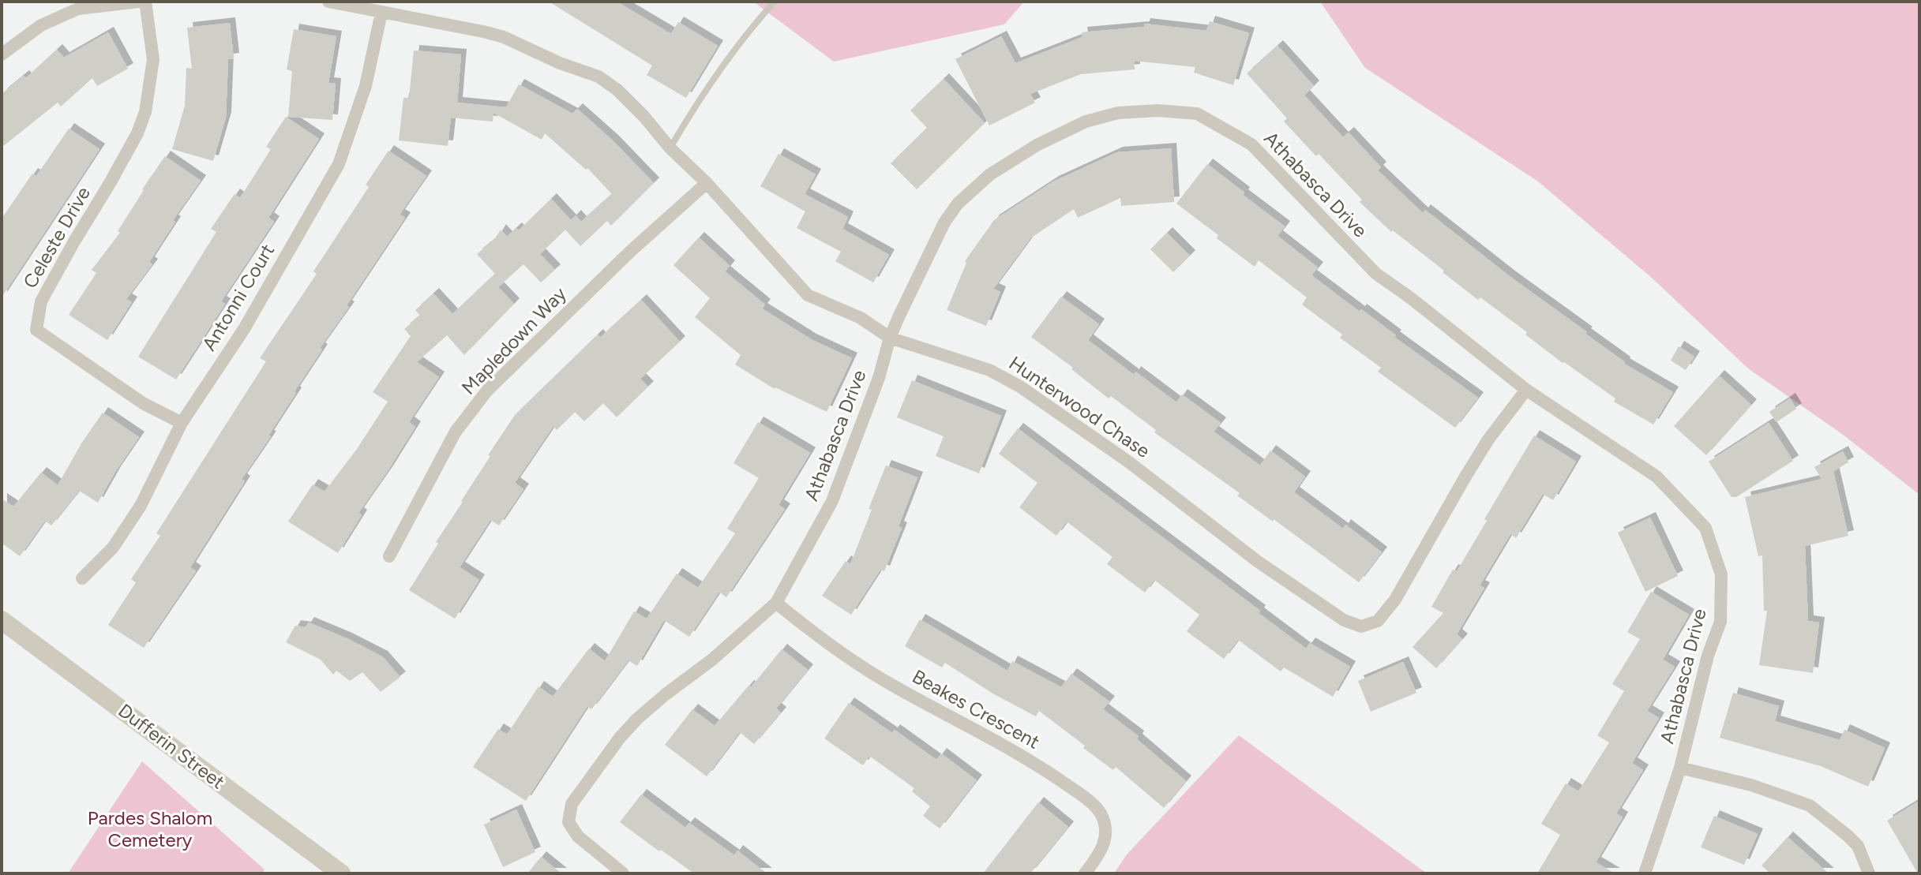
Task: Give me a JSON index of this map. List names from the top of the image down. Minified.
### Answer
{"streets":{"main road":["Dufferin Street"],"street":["Athabasca Drive","Celeste Drive","Antonni Court","Mapledown Way","Hunterwood Chase","Beakes Crescent"]},"crossings":[["Athabasca Drive","Hunterwood Chase"],["Athabasca Drive","Beakes Crescent"],["Celeste Drive","Antonni Court"],["Antonni Court","Hunterwood Chase"],["Mapledown Way","Hunterwood Chase"]],"parks":["Pardes Shalom Cemetery"]}
